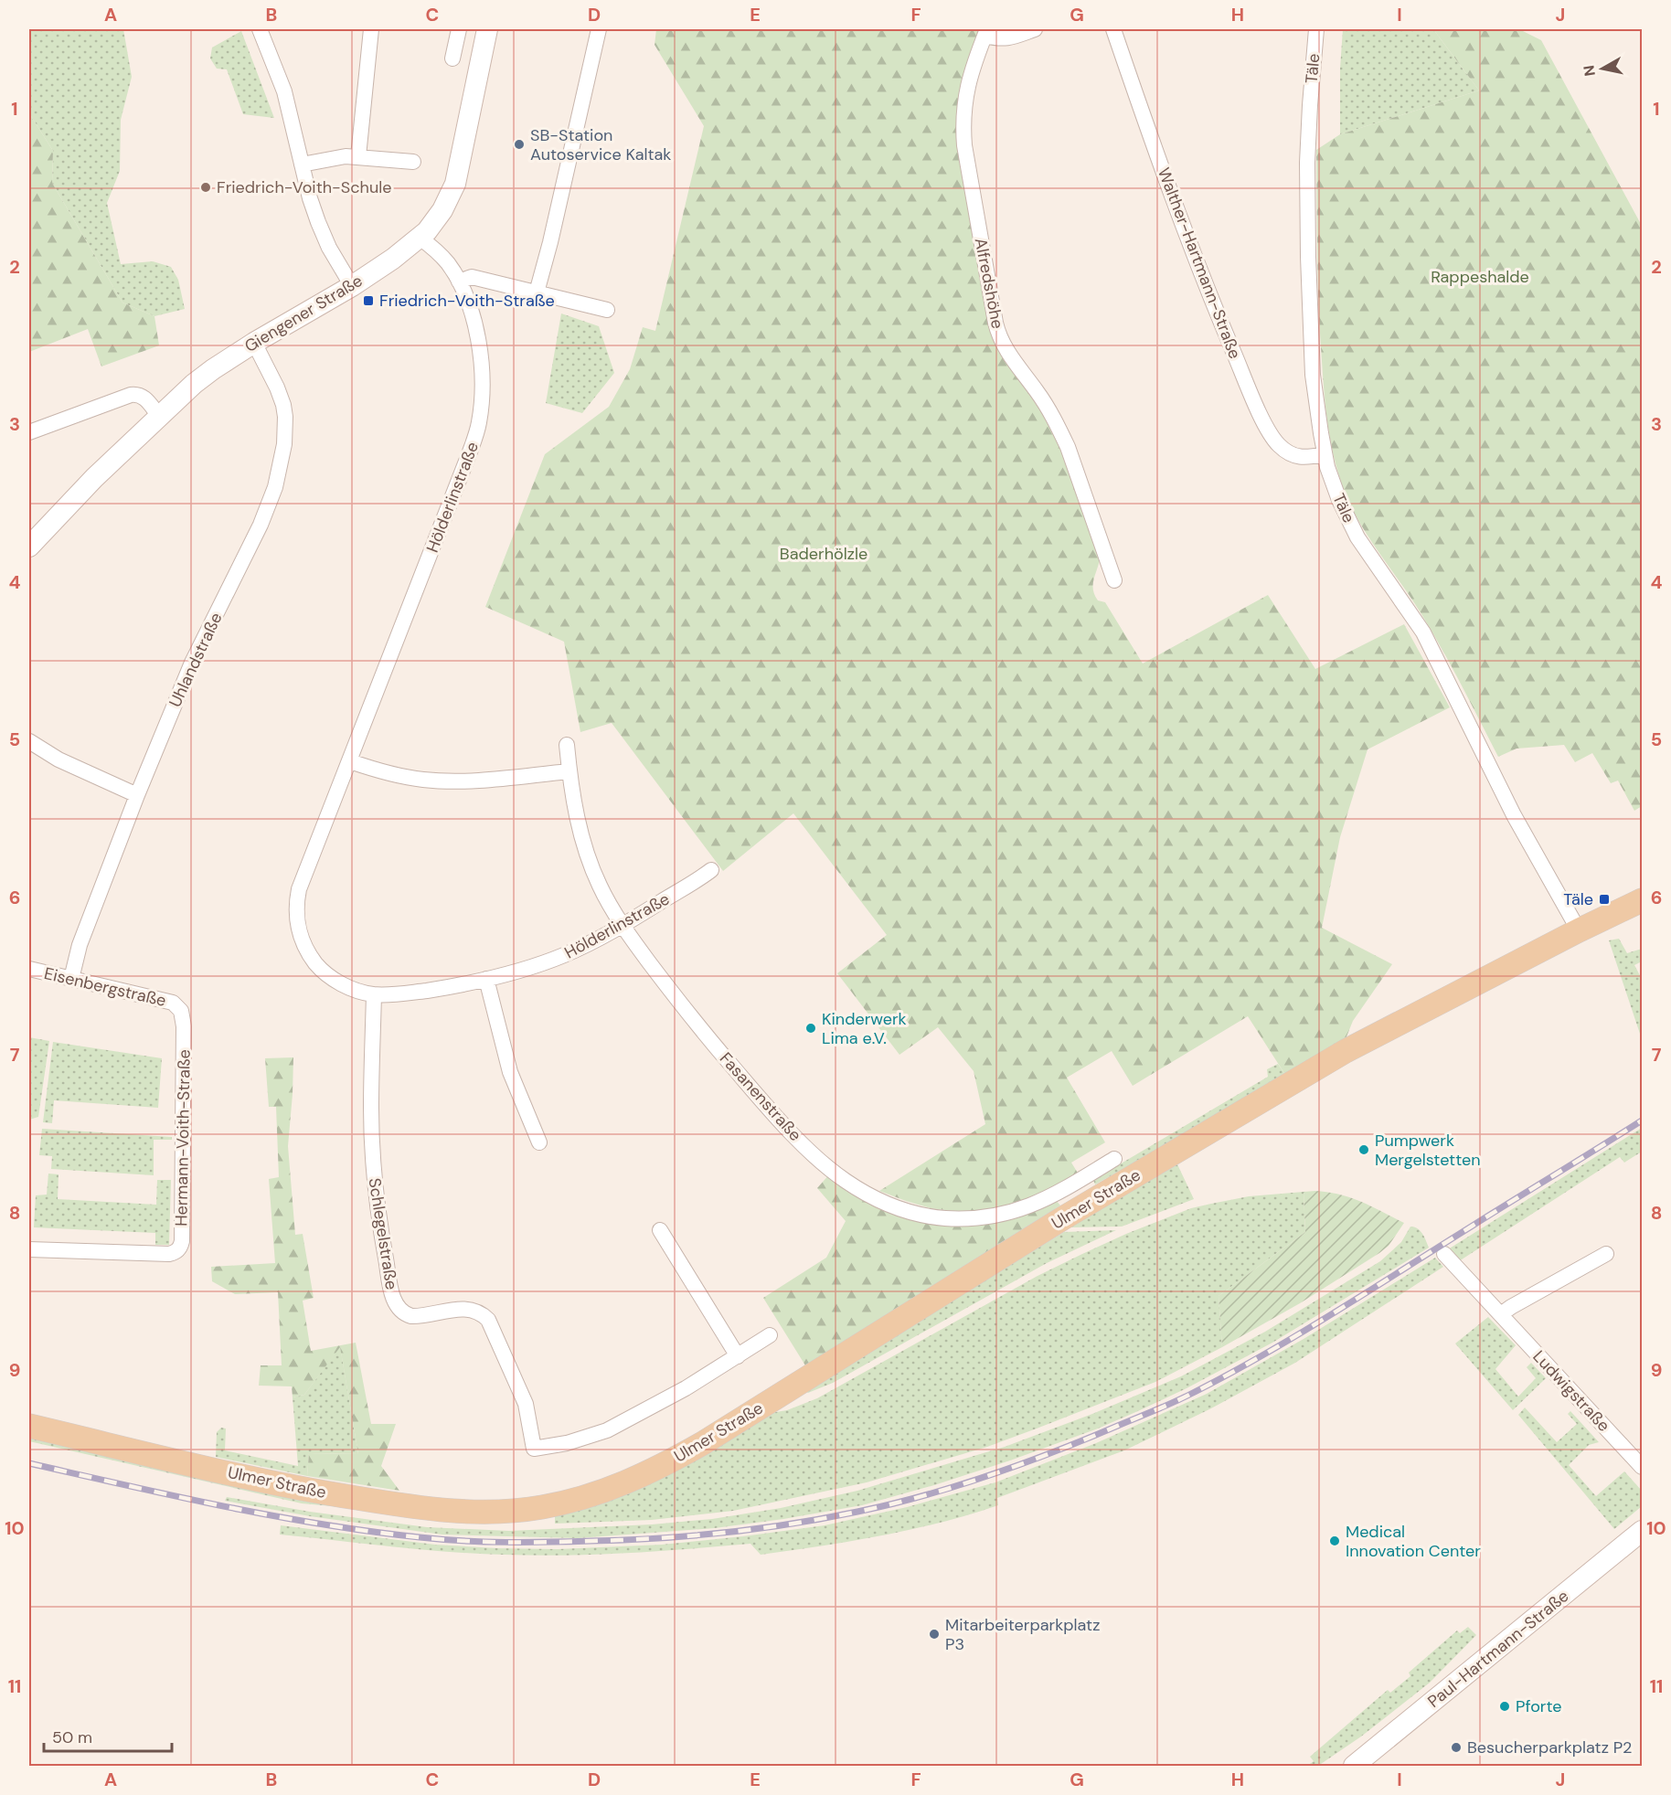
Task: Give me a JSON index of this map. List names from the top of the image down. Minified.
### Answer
{"streets":{"main road":["Giengener Straße","Ulmer Straße","Paul-Hartmann-Straße"],"street":["Täle","Walther-Hartmann-Straße","Alfredshöhe","Hölderlinstraße","Uhlandstraße","Eisenbergstraße","Fasanenstraße","Hermann-Voith-Straße","Schlegelstraße","Ludwigstraße"]},"crossings":[["Täle","Walther-Hartmann-Straße"],["Täle","Ulmer Straße"],["Giengener Straße","Hölderlinstraße"],["Giengener Straße","Uhlandstraße"],["Hölderlinstraße","Fasanenstraße"],["Hölderlinstraße","Schlegelstraße"],["Uhlandstraße","Eisenbergstraße"],["Eisenbergstraße","Hermann-Voith-Straße"]],"parks":["Rappeshalde","Baderhölzle"],"places":{"other":["SB-Station Autoservice Kaltak","Friedrich-Voith-Schule","Kinderwerk Lima e.V.","Pumpwerk Mergelstetten","Medical Innovation Center","Mitarbeiterparkplatz P3","Pforte","Besucherparkplatz P2"],"transit":["Friedrich-Voith-Straße","Täle"]},"scale_bar":"50 m","north":"left","grid":{"columns":["A","B","C","D","E","F","G","H","I","J"],"rows":["1","2","3","4","5","6","7","8","9","10","11"]}}
